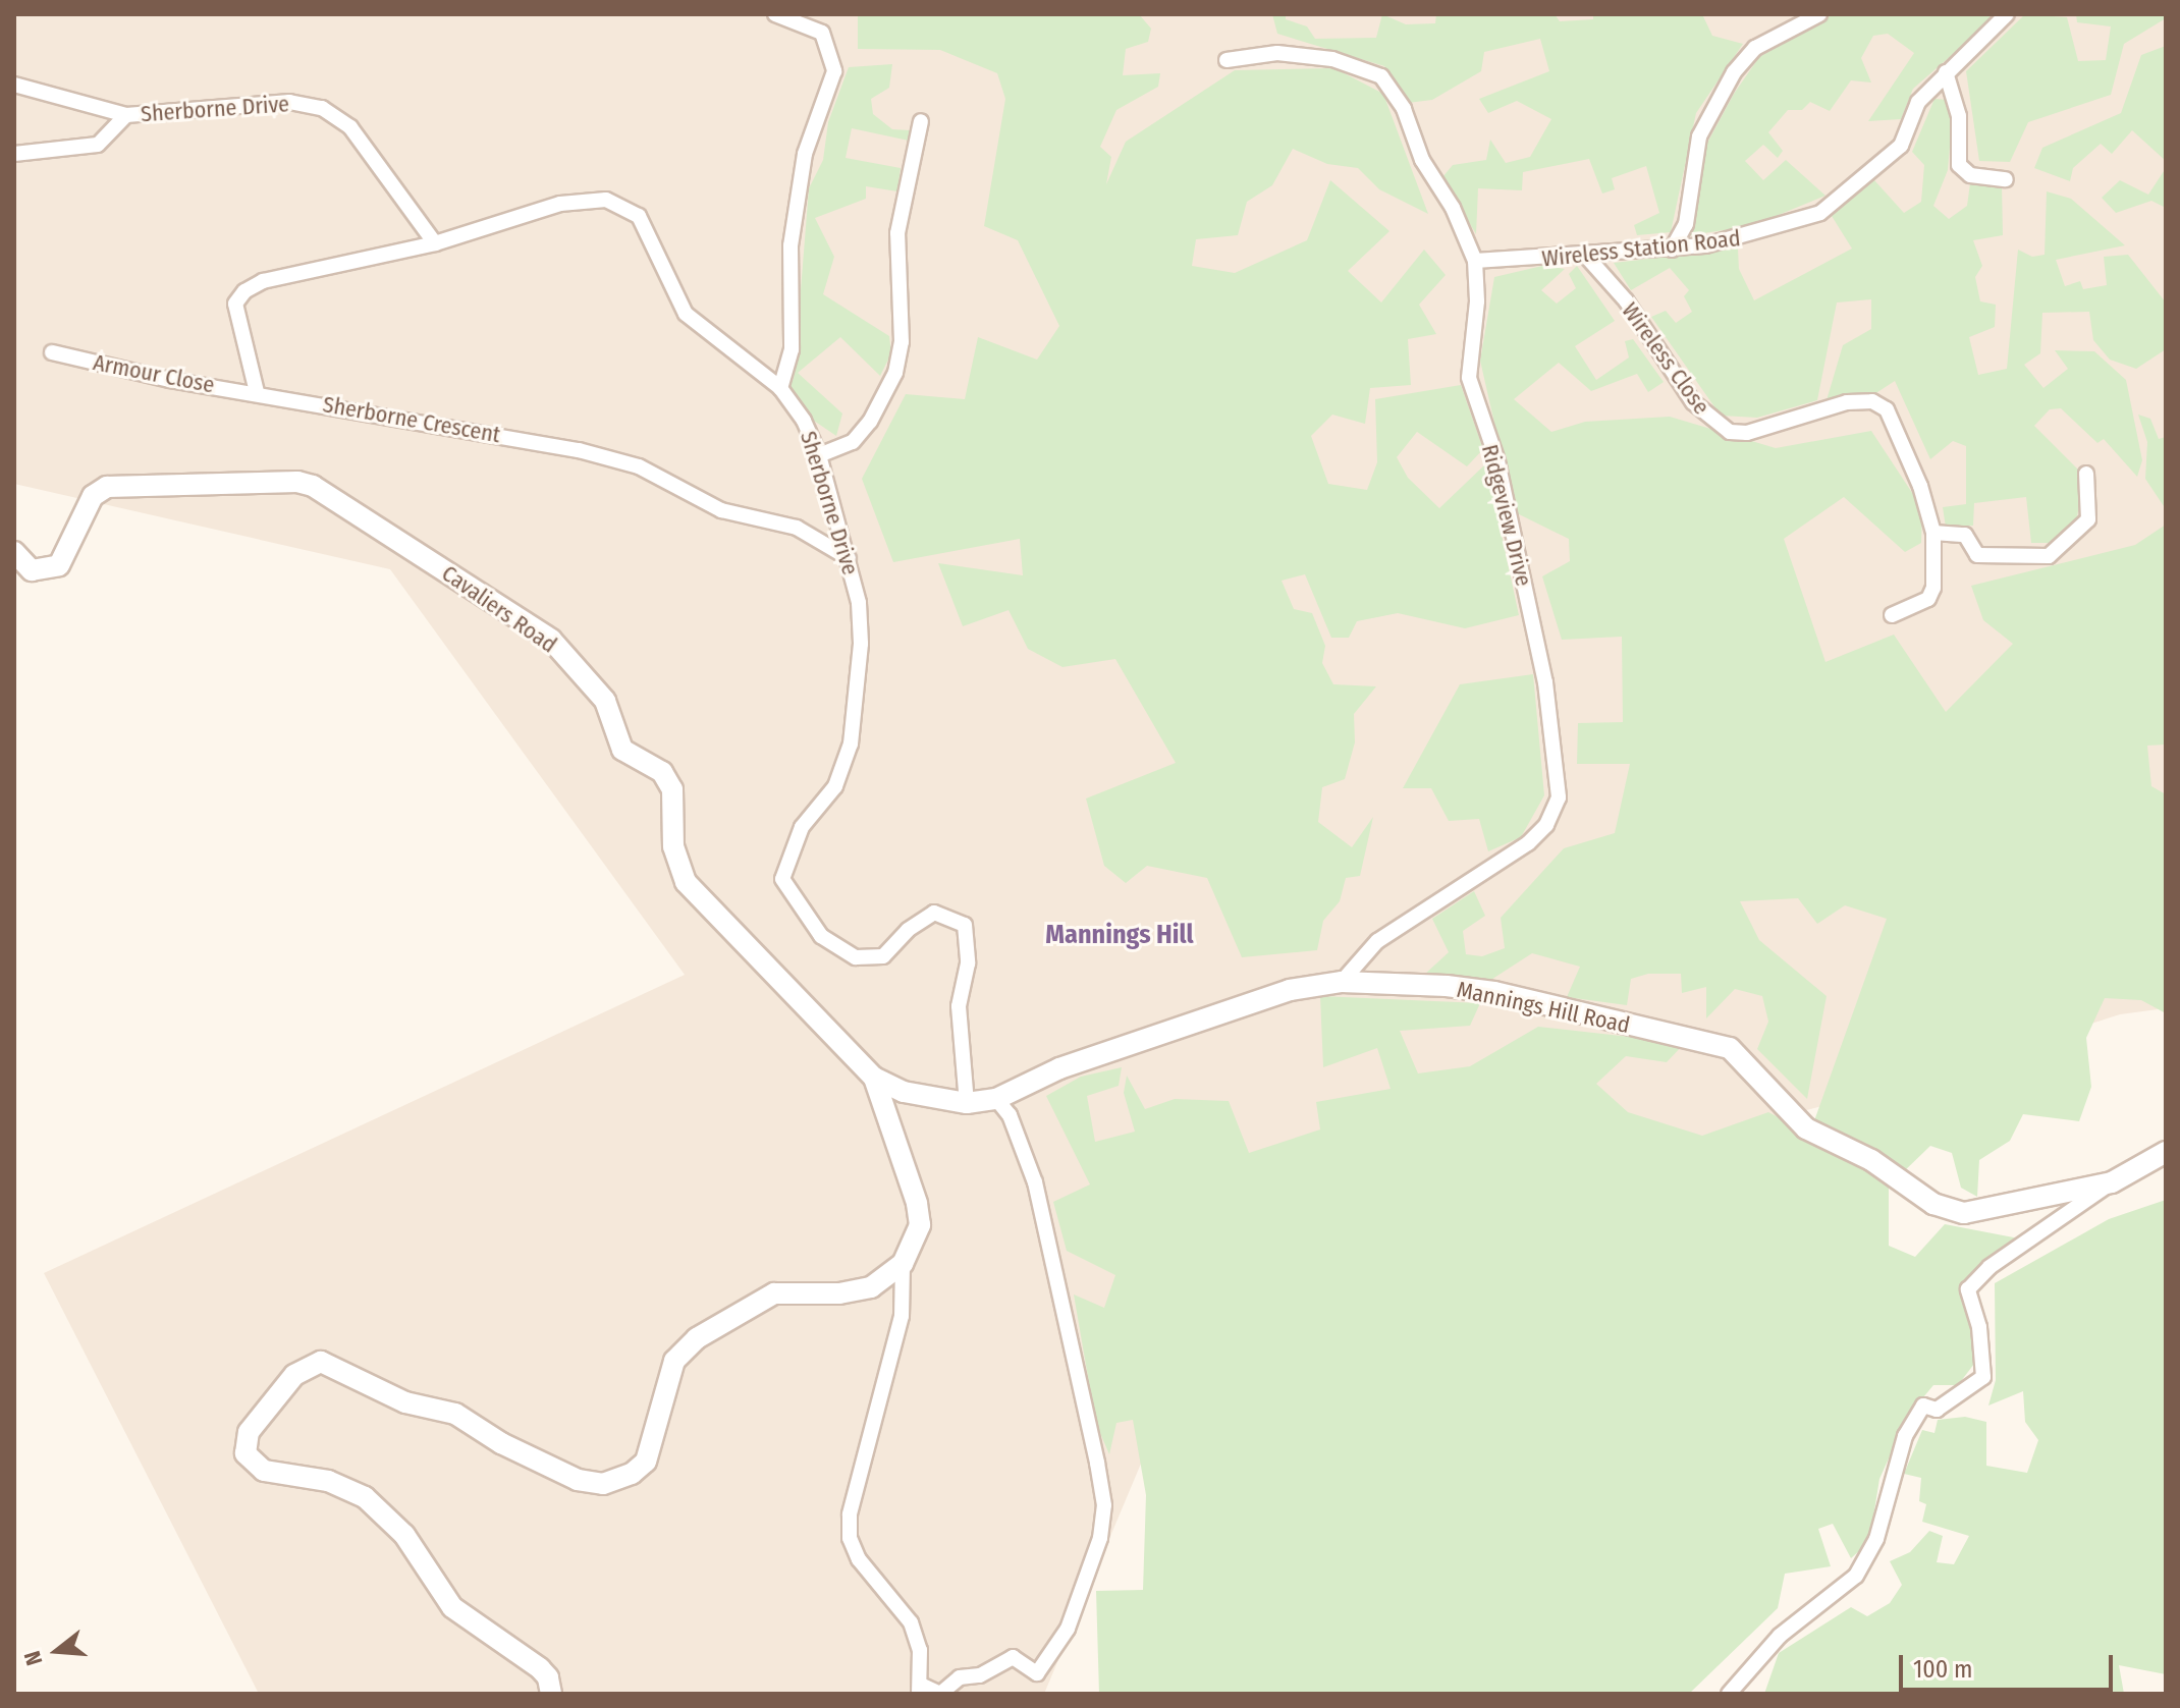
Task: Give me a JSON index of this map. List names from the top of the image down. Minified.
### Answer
{"streets":{"main road":["Cavaliers Road","Mannings Hill Road"],"street":["Sherborne Drive","Wireless Station Road","Wireless Close","Armour Close","Sherborne Crescent","Ridgeview Drive"]},"crossings":[["Sherborne Drive","Sherborne Crescent"],["Sherborne Drive","Mannings Hill Road"],["Wireless Station Road","Wireless Close"],["Wireless Station Road","Ridgeview Drive"],["Armour Close","Sherborne Crescent"],["Ridgeview Drive","Mannings Hill Road"],["Cavaliers Road","Mannings Hill Road"]],"districts":["Mannings Hill"],"scale_bar":"100 m","north":"left"}
